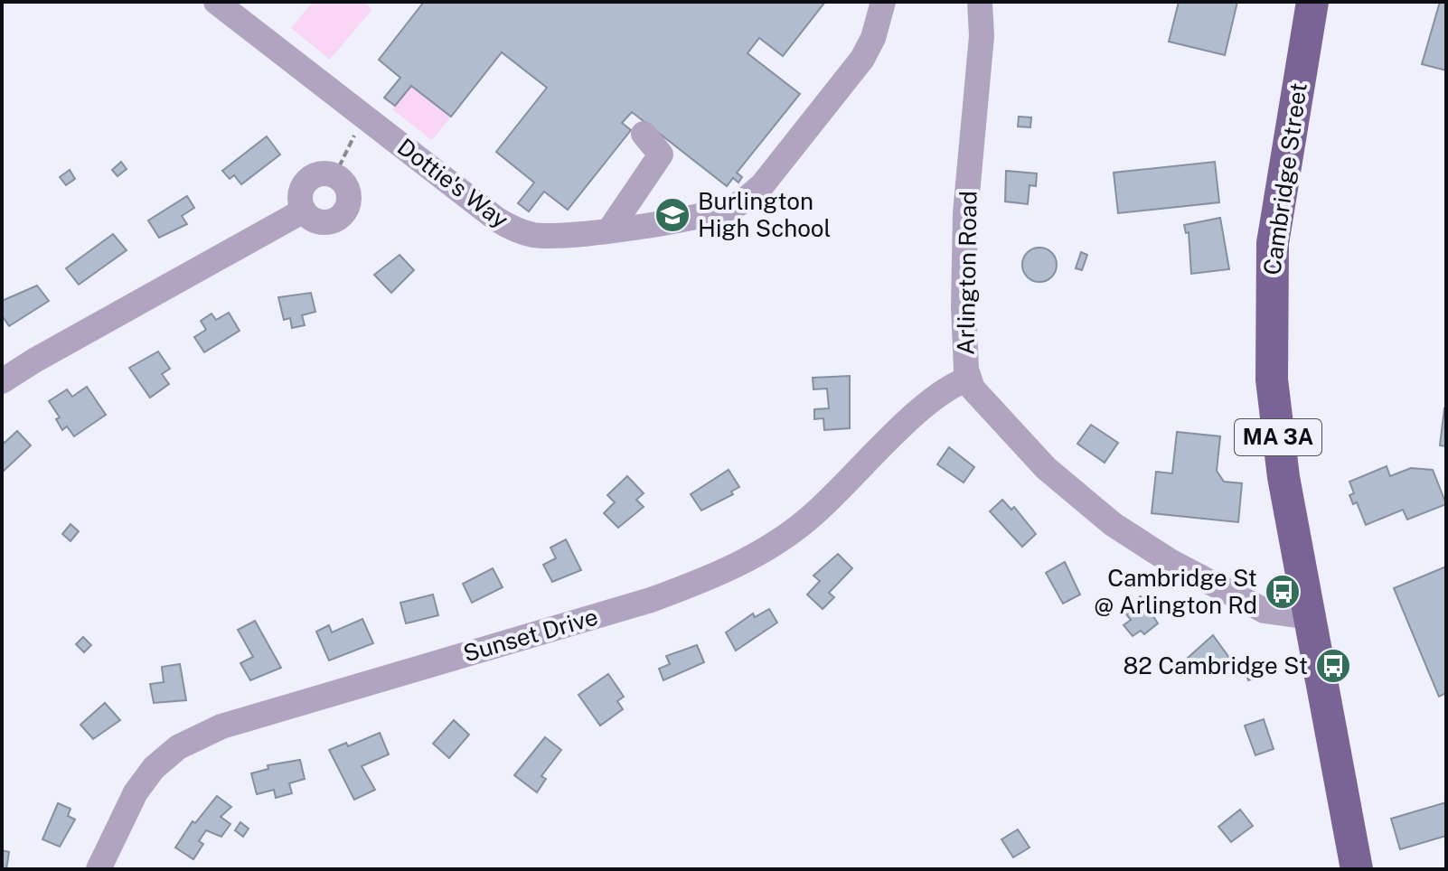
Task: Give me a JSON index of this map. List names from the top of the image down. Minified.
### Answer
{"streets":{"main road":["Cambridge Street","MA 3A"],"street":["Dottie's Way","Arlington Road","Sunset Drive"]},"crossings":[["Cambridge Street","Arlington Road"],["Arlington Road","Sunset Drive"]],"places":{"school or university":["Burlington High School"],"bus stop":["Cambridge St @ Arlington Rd","82 Cambridge St"]}}
